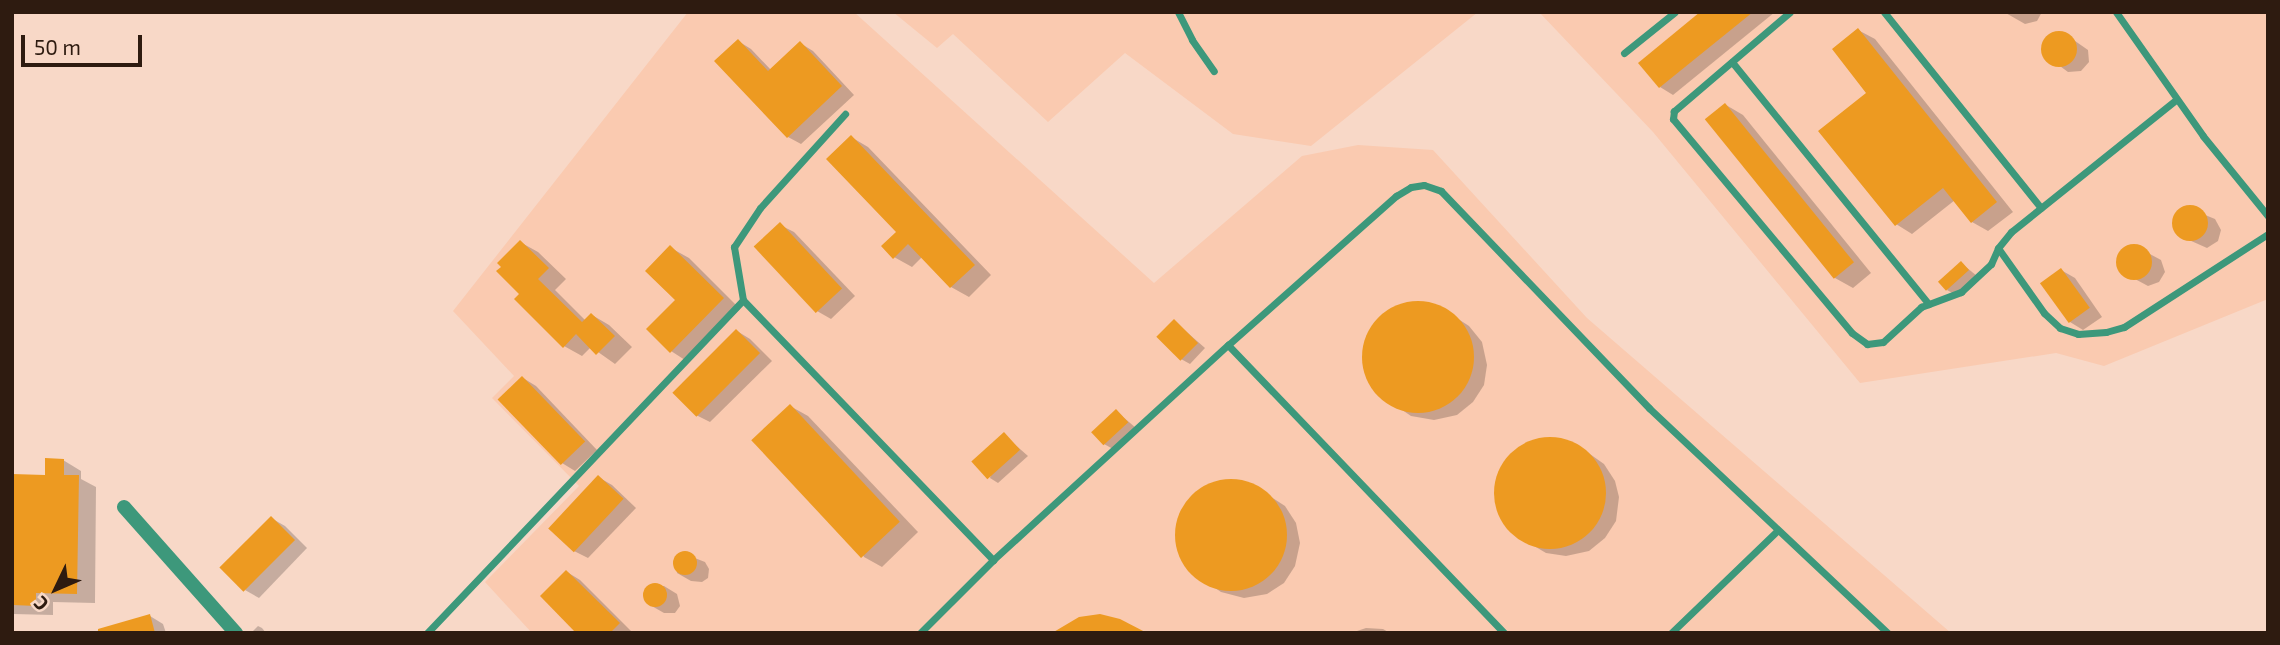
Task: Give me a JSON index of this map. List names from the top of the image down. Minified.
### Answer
{"scale_bar":"50 m","north":"bottom left"}
